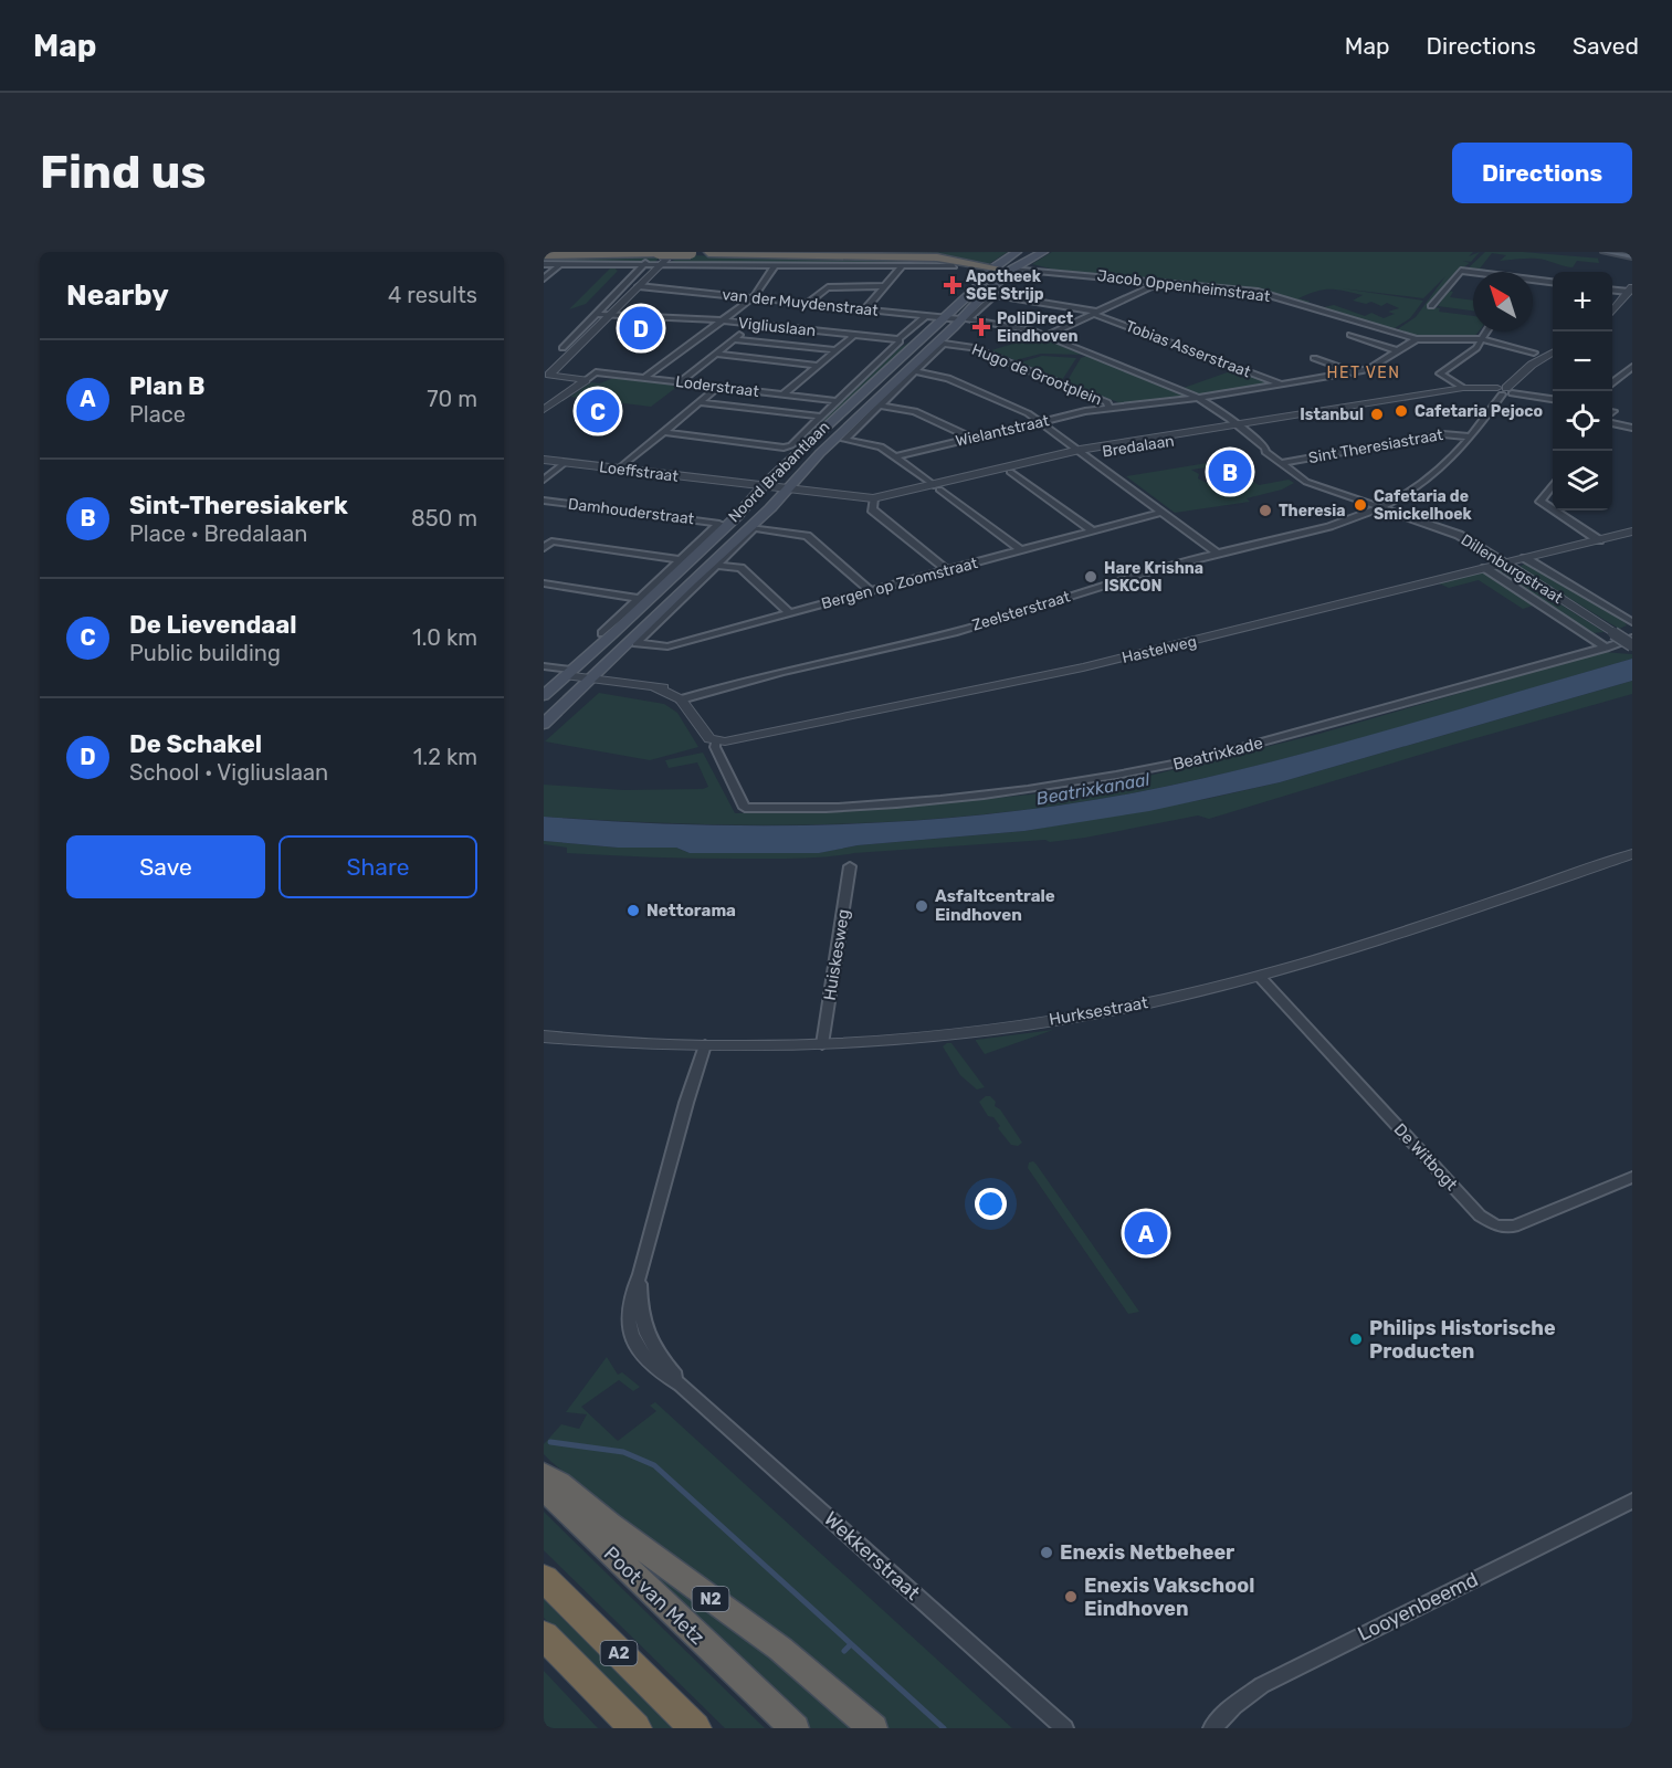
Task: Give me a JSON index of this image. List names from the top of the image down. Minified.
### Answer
{"streets":{"highway":["Poot van Metz","N2","A2"],"main road":["Noord Brabantlaan"],"street":["Jacob Oppenheimstraat","van der Muydenstraat","Vigliuslaan","Tobias Asserstraat","Hugo de Grootplein","Loderstraat","Wielantstraat","Bredalaan","Sint Theresiastraat","Loeffstraat","Damhouderstraat","Dillenburgstraat","Bergen op Zoomstraat","Zeelsterstraat","Hastelweg","Beatrixkade","Huiskesweg","Hurksestraat","De Witbogt","Wekkerstraat","Looyenbeemd"]},"crossings":[["Jacob Oppenheimstraat","Noord Brabantlaan"],["van der Muydenstraat","Hugo de Grootplein"],["van der Muydenstraat","Noord Brabantlaan"],["Vigliuslaan","Noord Brabantlaan"],["Tobias Asserstraat","Noord Brabantlaan"],["Hugo de Grootplein","Wielantstraat"],["Hugo de Grootplein","Noord Brabantlaan"],["Hugo de Grootplein","Dillenburgstraat"],["Loderstraat","Noord Brabantlaan"],["Wielantstraat","Noord Brabantlaan"],["Bredalaan","Loeffstraat"],["Bredalaan","Noord Brabantlaan"],["Bredalaan","Dillenburgstraat"],["Bredalaan","Zeelsterstraat"],["Sint Theresiastraat","Dillenburgstraat"],["Sint Theresiastraat","Zeelsterstraat"],["Loeffstraat","Noord Brabantlaan"],["Noord Brabantlaan","Damhouderstraat"],["Noord Brabantlaan","Bergen op Zoomstraat"],["Dillenburgstraat","Zeelsterstraat"],["Dillenburgstraat","Hastelweg"],["Dillenburgstraat","Beatrixkade"],["Hastelweg","Beatrixkade"],["Huiskesweg","Hurksestraat"],["Hurksestraat","De Witbogt"],["Hurksestraat","Wekkerstraat"]],"districts":["HET VEN"],"water":["Beatrixkanaal"],"places":{"health":["Apotheek SGE Strijp","PoliDirect Eindhoven"],"other":["Cafetaria Pejoco","Istanbul","Cafetaria de Smickelhoek","Theresia","Hare Krishna ISKCON","Asfaltcentrale Eindhoven","Nettorama","Philips Historische Producten","Enexis Netbeheer","Enexis Vakschool Eindhoven"]},"north":"top left","page":{"header":"Map","nav":["Map","Directions","Saved"],"buttons":["Directions",["Save","Share"]],"title":"Find us","heading":["Nearby","4 results"],"map_buttons":["+","−"],"pins":["D","C","B","A"],"list":[{"mark":"A","name":"Plan B","note":"Place","value":"70 m"},{"mark":"B","name":"Sint-Theresiakerk","note":"Place · Bredalaan","value":"850 m"},{"mark":"C","name":"De Lievendaal","note":"Public building","value":"1.0 km"},{"mark":"D","name":"De Schakel","note":"School · Vigliuslaan","value":"1.2 km"}]}}
